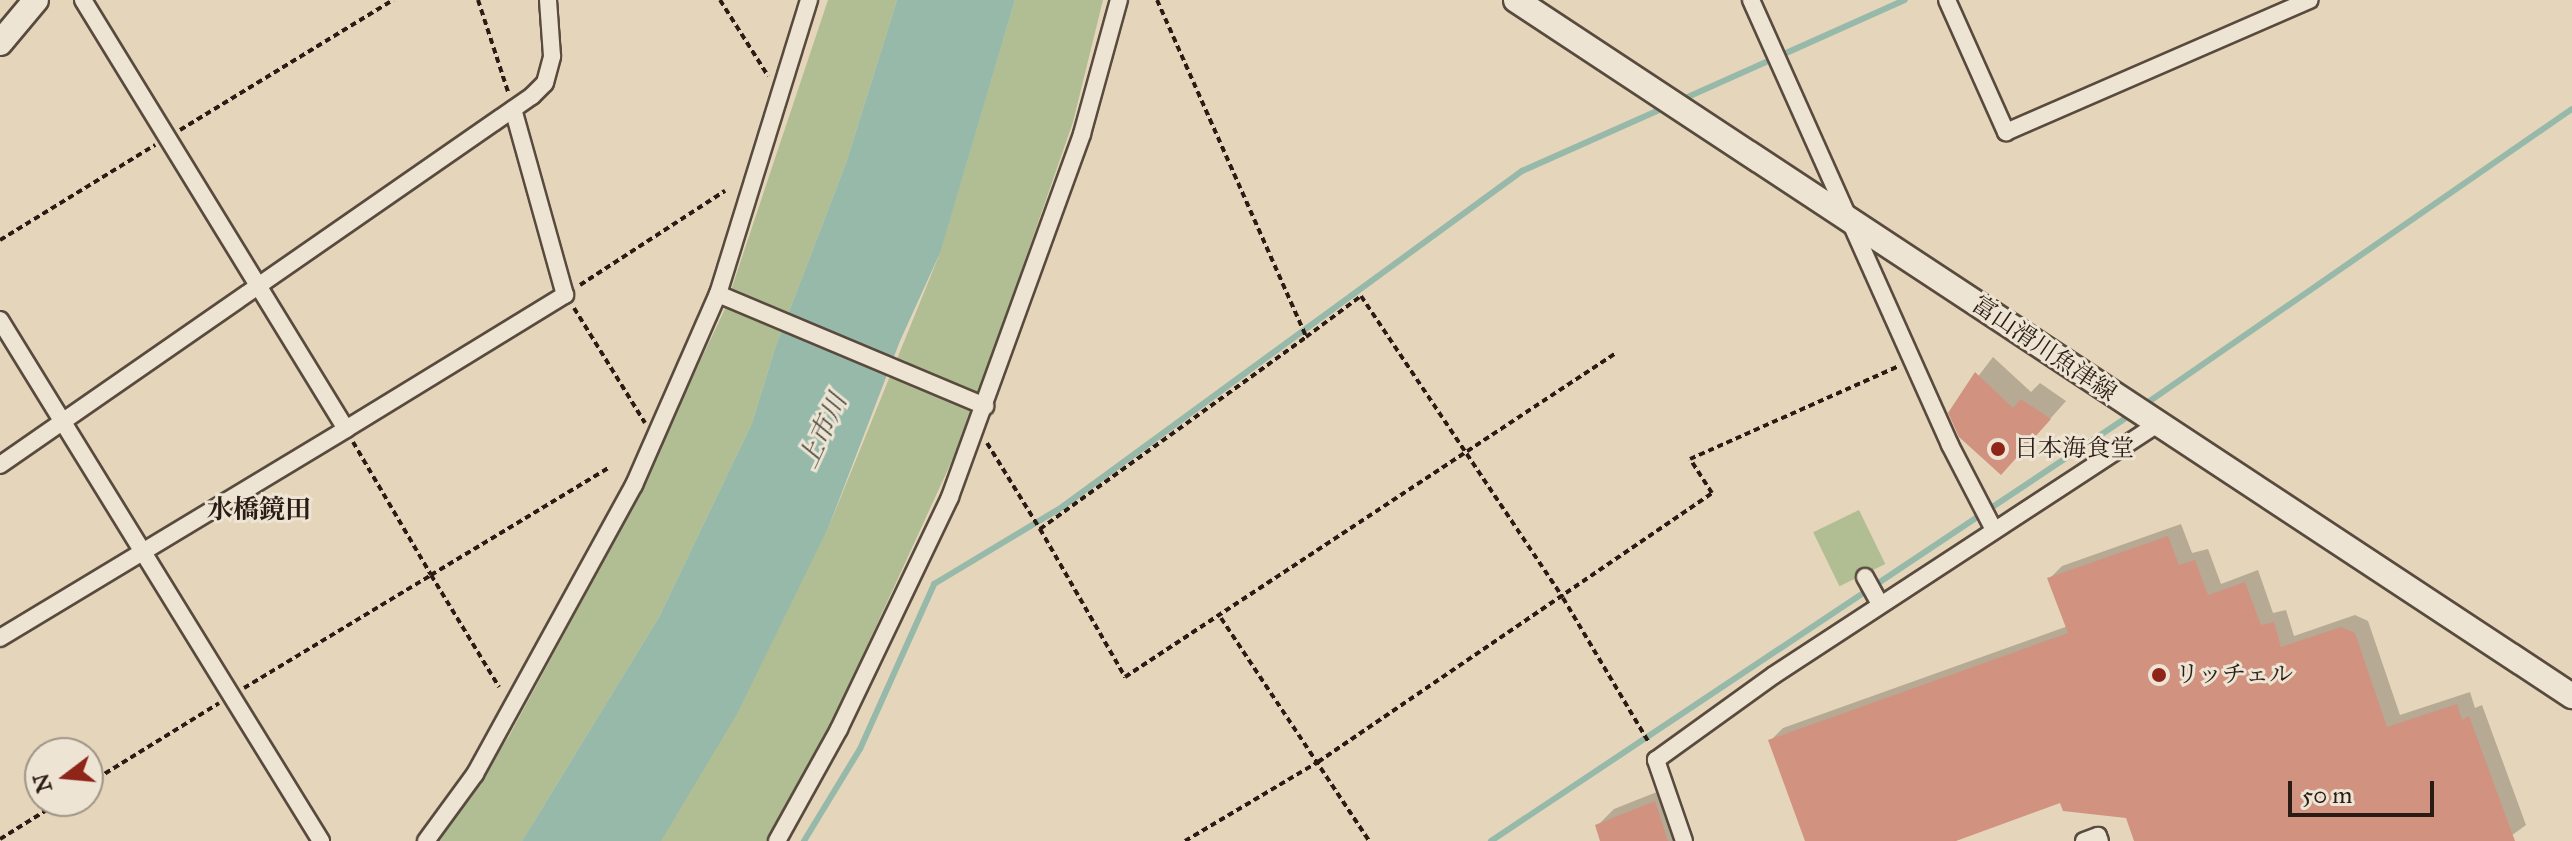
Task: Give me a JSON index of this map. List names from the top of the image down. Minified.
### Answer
{"streets":{"main road":["富山滑川魚津線"]},"districts":["水橋鏡田"],"water":["上市川"],"places":["日本海食堂","リッチェル"],"scale_bar":"50 m","north":"left"}
